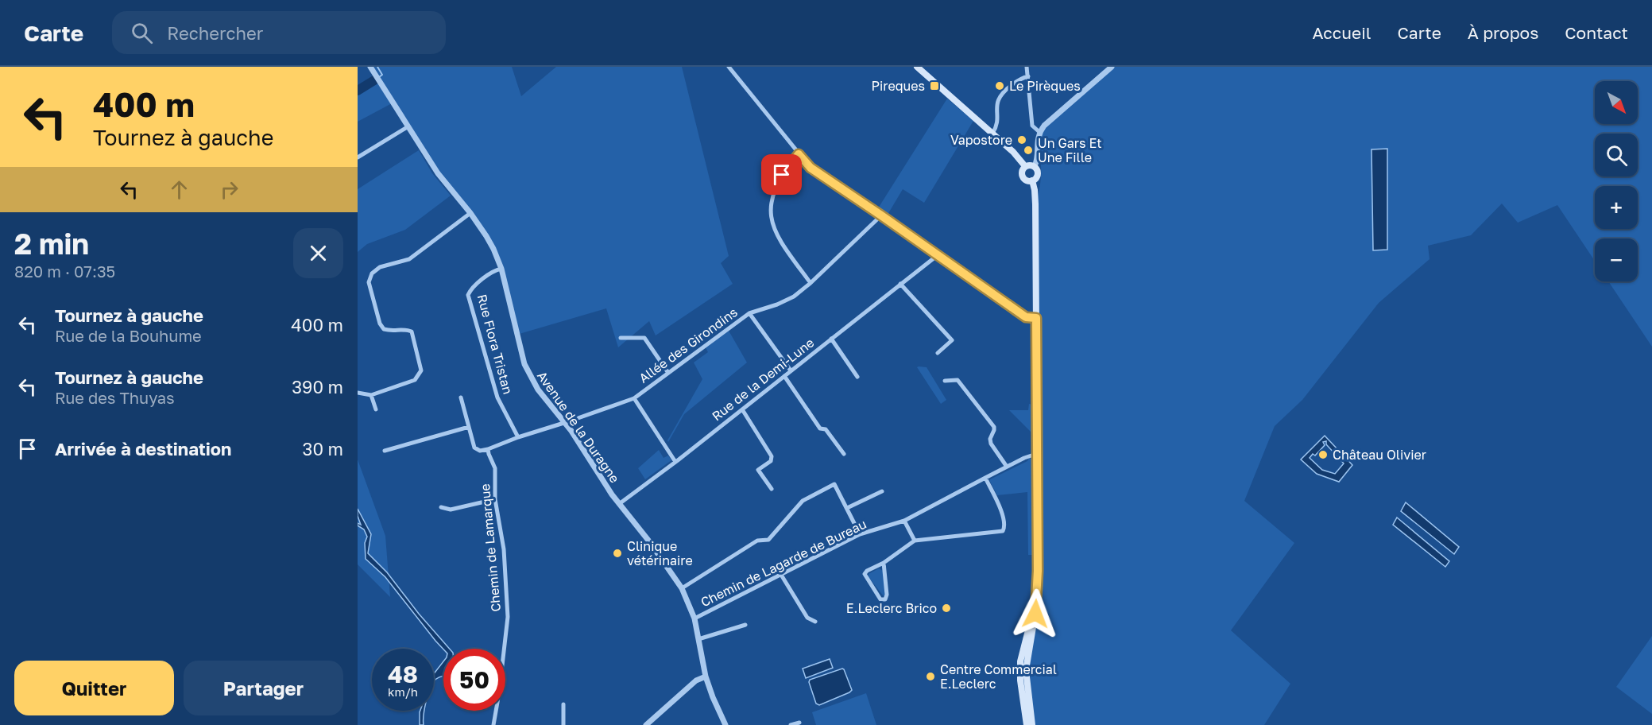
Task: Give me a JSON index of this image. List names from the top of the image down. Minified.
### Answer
{"streets":{"street":["Rue Flora Tristan","Allée des Girondins","Rue de la Demi-Lune","Avenue de la Duragne","Chemin de Lamarque","Chemin de Lagarde de Bureau"]},"crossings":[["Rue Flora Tristan","Avenue de la Duragne"],["Allée des Girondins","Avenue de la Duragne"],["Rue de la Demi-Lune","Avenue de la Duragne"],["Avenue de la Duragne","Chemin de Lagarde de Bureau"]],"places":{"transit":["Pireques"],"other":["Le Pirèques","Vapostore","Un Gars Et Une Fille","Château Olivier","Clinique vétérinaire","E.Leclerc Brico","Centre Commercial E.Leclerc"]},"north":"bottom right","page":{"header":"Carte","search":"Rechercher","nav":["Accueil","Carte","À propos","Contact"],"turn":["400 m","Tournez à gauche"],"map_buttons":["+","−"],"heading":["2 min","820 m · 07:35"],"list":[{"name":"Tournez à gauche","note":"Rue de la Bouhume","value":"400 m"},{"name":"Tournez à gauche","note":"Rue des Thuyas","value":"390 m"},{"name":"Arrivée à destination","value":"30 m"}],"speed":"48 km/h","limit":"50","buttons":["Quitter","Partager"]}}
